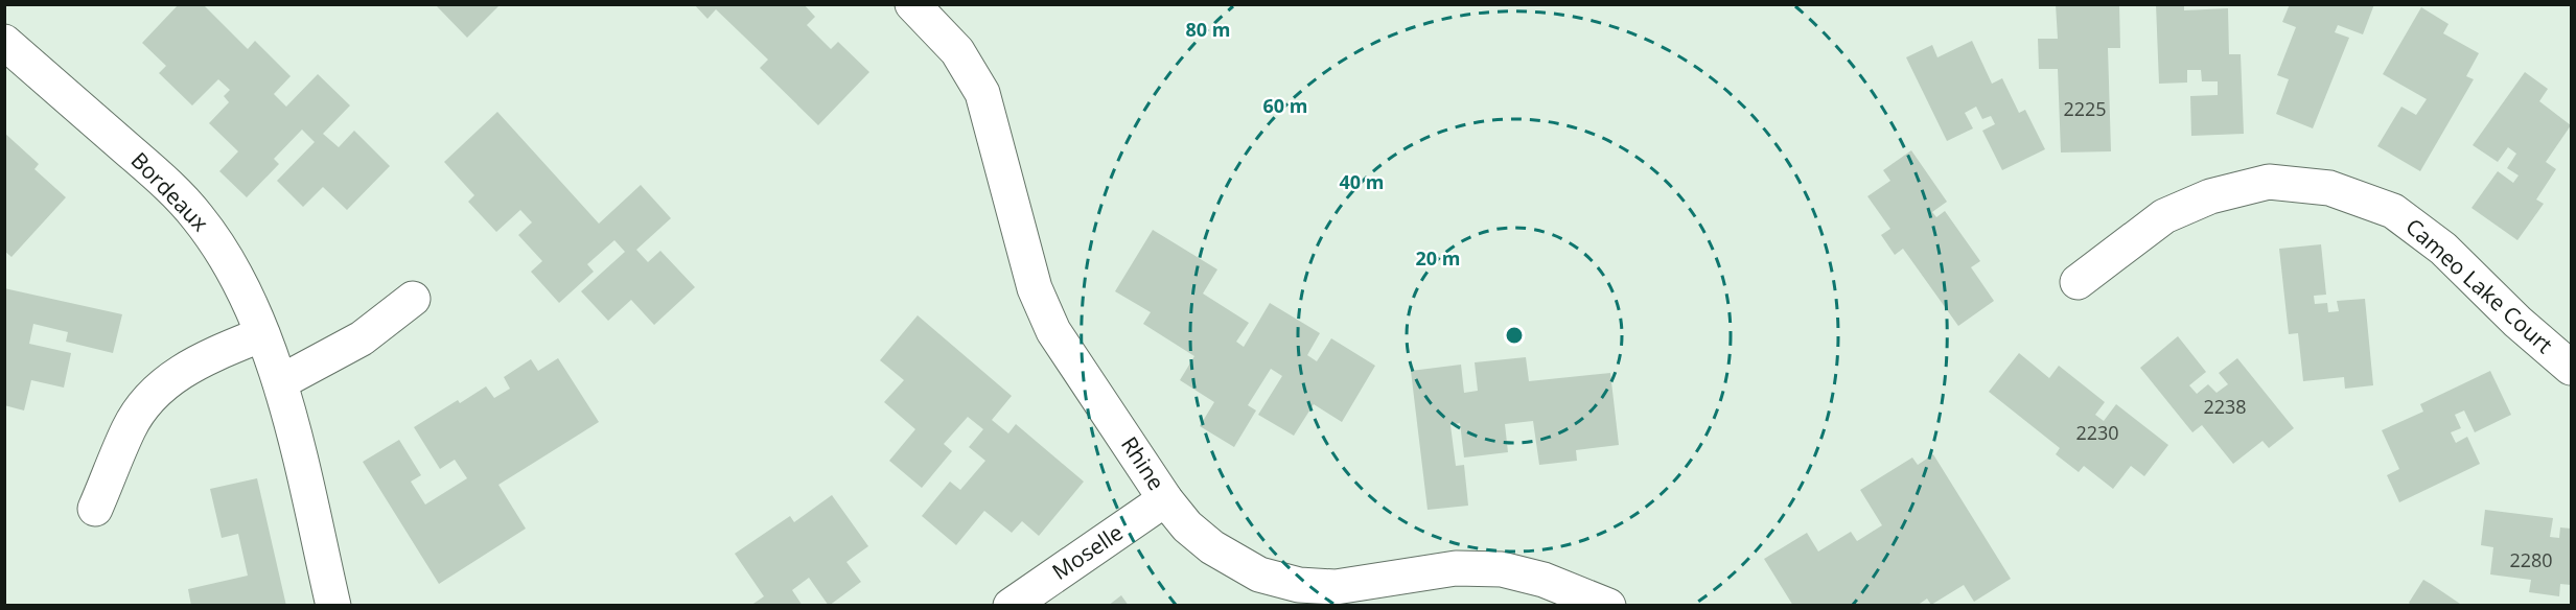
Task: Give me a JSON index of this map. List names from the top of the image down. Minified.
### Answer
{"streets":{"street":["Bordeaux","Cameo Lake Court","Rhine","Moselle"]},"crossings":[["Rhine","Moselle"]],"house_numbers":["2225","2238","2230","2280"],"rings":["80 m","60 m","40 m","20 m"]}
